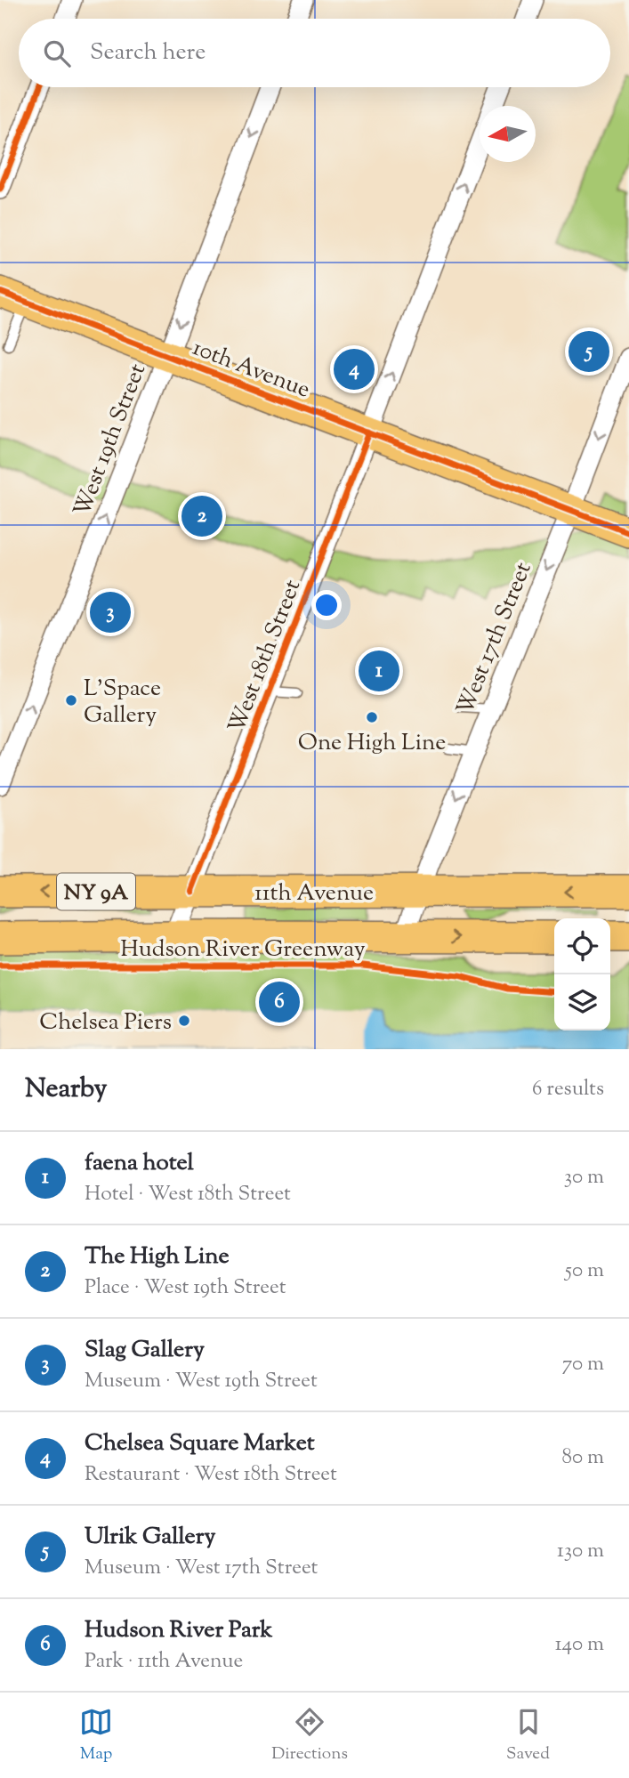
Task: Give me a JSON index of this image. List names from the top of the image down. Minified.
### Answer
{"streets":{"highway":["NY 9A","11th Avenue"],"main road":["10th Avenue"],"street":["West 19th Street","West 17th Street","West 18th Street"],"cycle path":["Hudson River Greenway"]},"crossings":[["10th Avenue","West 19th Street"],["10th Avenue","West 17th Street"],["10th Avenue","West 18th Street"],["West 17th Street","11th Avenue"],["West 18th Street","11th Avenue"]],"one_way":["West 17th Street","West 18th Street"],"places":["L'Space Gallery","One High Line","Chelsea Piers"],"north":"left","page":{"search":"Search here","pins":["5","4","2","3","1","6"],"heading":["Nearby","6 results"],"list":[{"mark":"1","name":"faena hotel","note":"Hotel · West 18th Street","value":"30 m"},{"mark":"2","name":"The High Line","note":"Place · West 19th Street","value":"50 m"},{"mark":"3","name":"Slag Gallery","note":"Museum · West 19th Street","value":"70 m"},{"mark":"4","name":"Chelsea Square Market","note":"Restaurant · West 18th Street","value":"80 m"},{"mark":"5","name":"Ulrik Gallery","note":"Museum · West 17th Street","value":"130 m"},{"mark":"6","name":"Hudson River Park","note":"Park · 11th Avenue","value":"140 m"}],"nav":["Map","Directions","Saved"]}}
